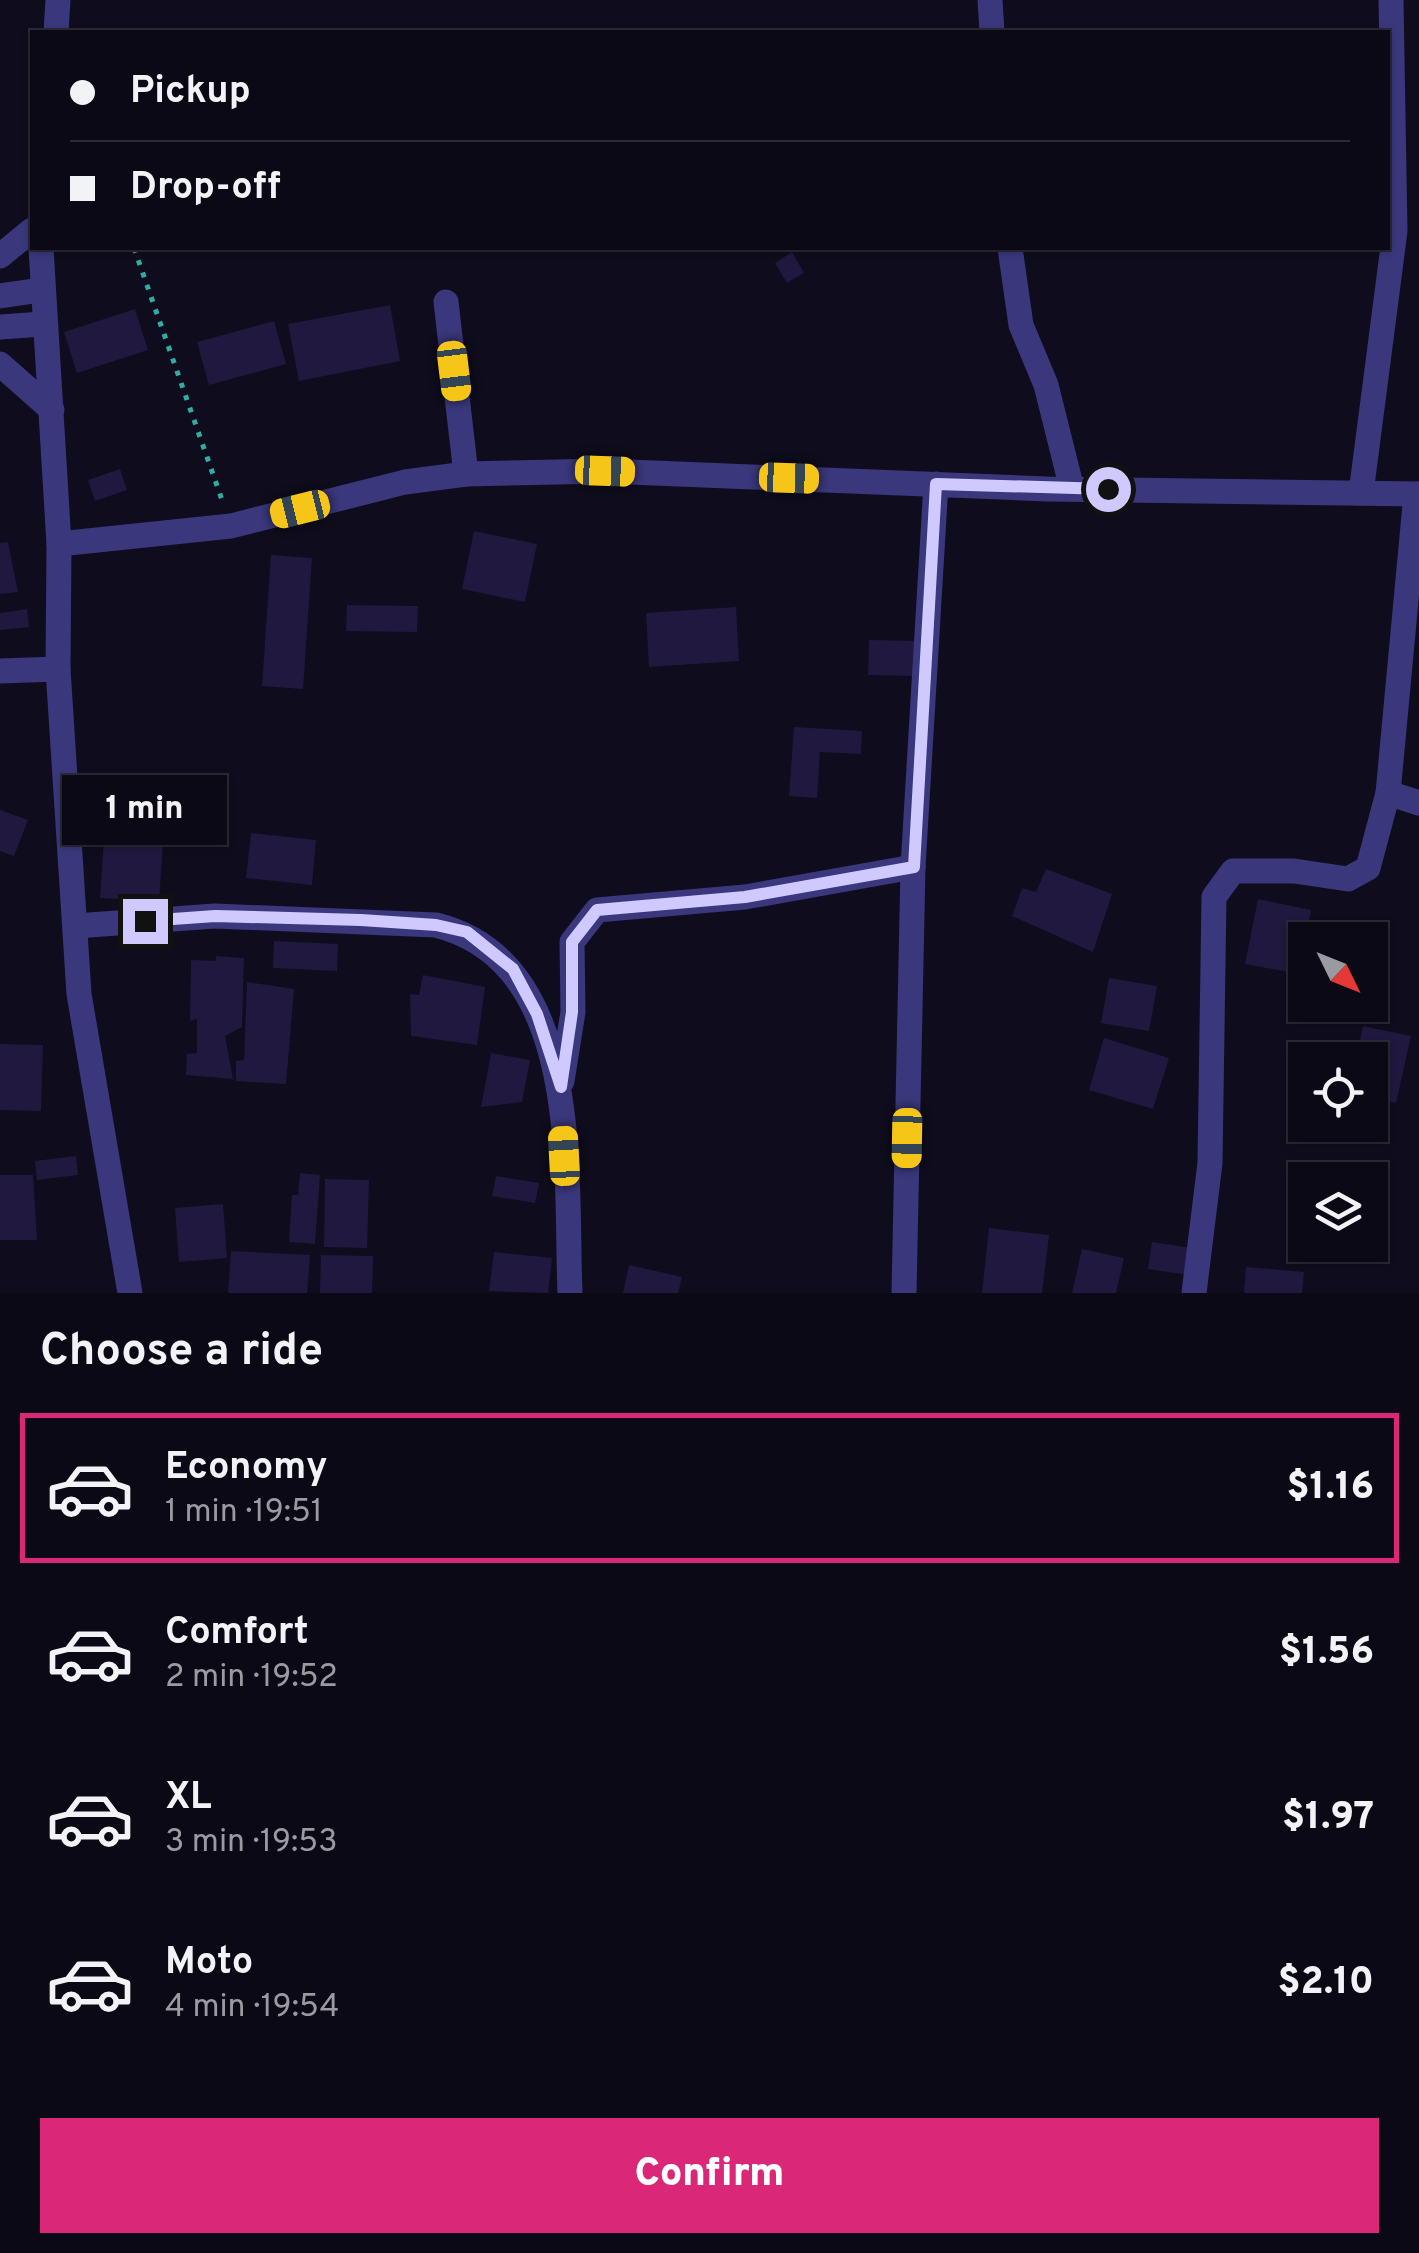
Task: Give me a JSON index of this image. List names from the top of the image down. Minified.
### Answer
{"north":"bottom right","page":{"banner":["Pickup","Drop-off"],"bubble":"1 min","heading":"Choose a ride","list":[{"name":"Economy","note":"1 min · 19:51","value":"$1.16"},{"name":"Comfort","note":"2 min · 19:52","value":"$1.56"},{"name":"XL","note":"3 min · 19:53","value":"$1.97"},{"name":"Moto","note":"4 min · 19:54","value":"$2.10"}],"buttons":"Confirm"}}
